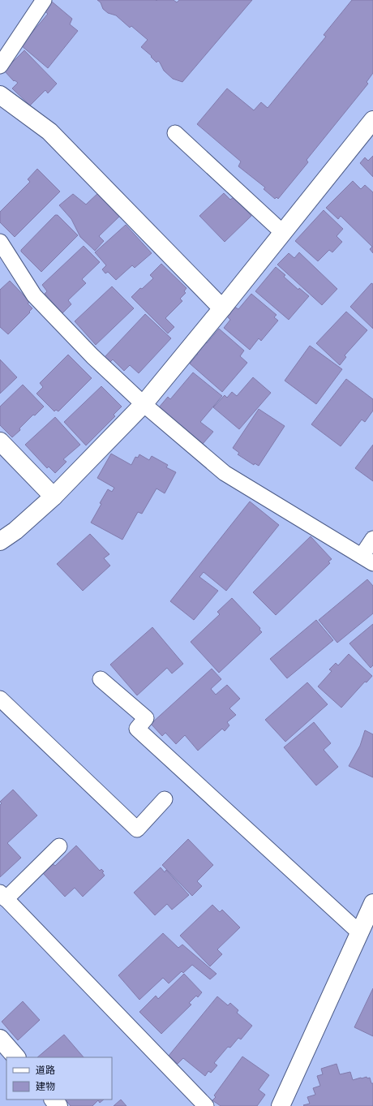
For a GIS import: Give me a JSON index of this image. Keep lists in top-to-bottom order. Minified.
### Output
{"legend":["道路","建物"]}
